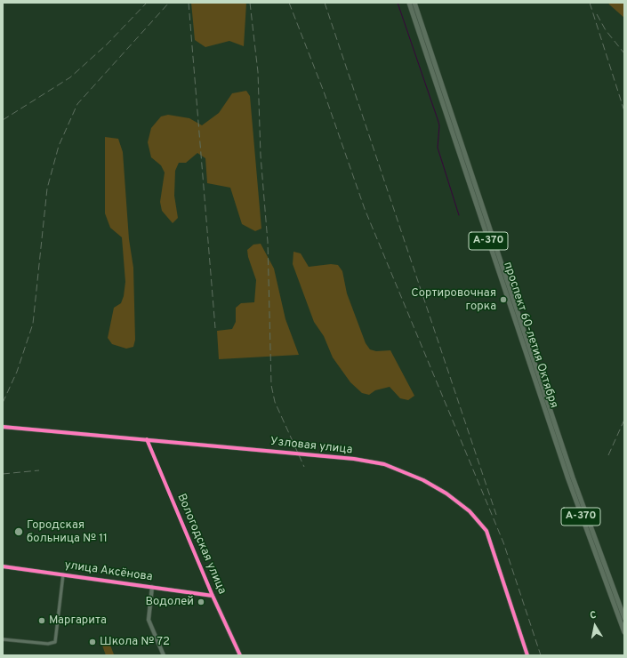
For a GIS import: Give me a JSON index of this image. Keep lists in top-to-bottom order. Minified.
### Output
{"streets":{"highway":["А-370","проспект 60-летия Октября"],"street":["Узловая улица","Вологодская улица","улица Аксёнова"]},"crossings":[["Узловая улица","Вологодская улица"],["Вологодская улица","улица Аксёнова"]],"places":["Сортировочная горка","Городская больница № 11","Водолей","Маргарита","Школа № 72"],"north":"top"}
